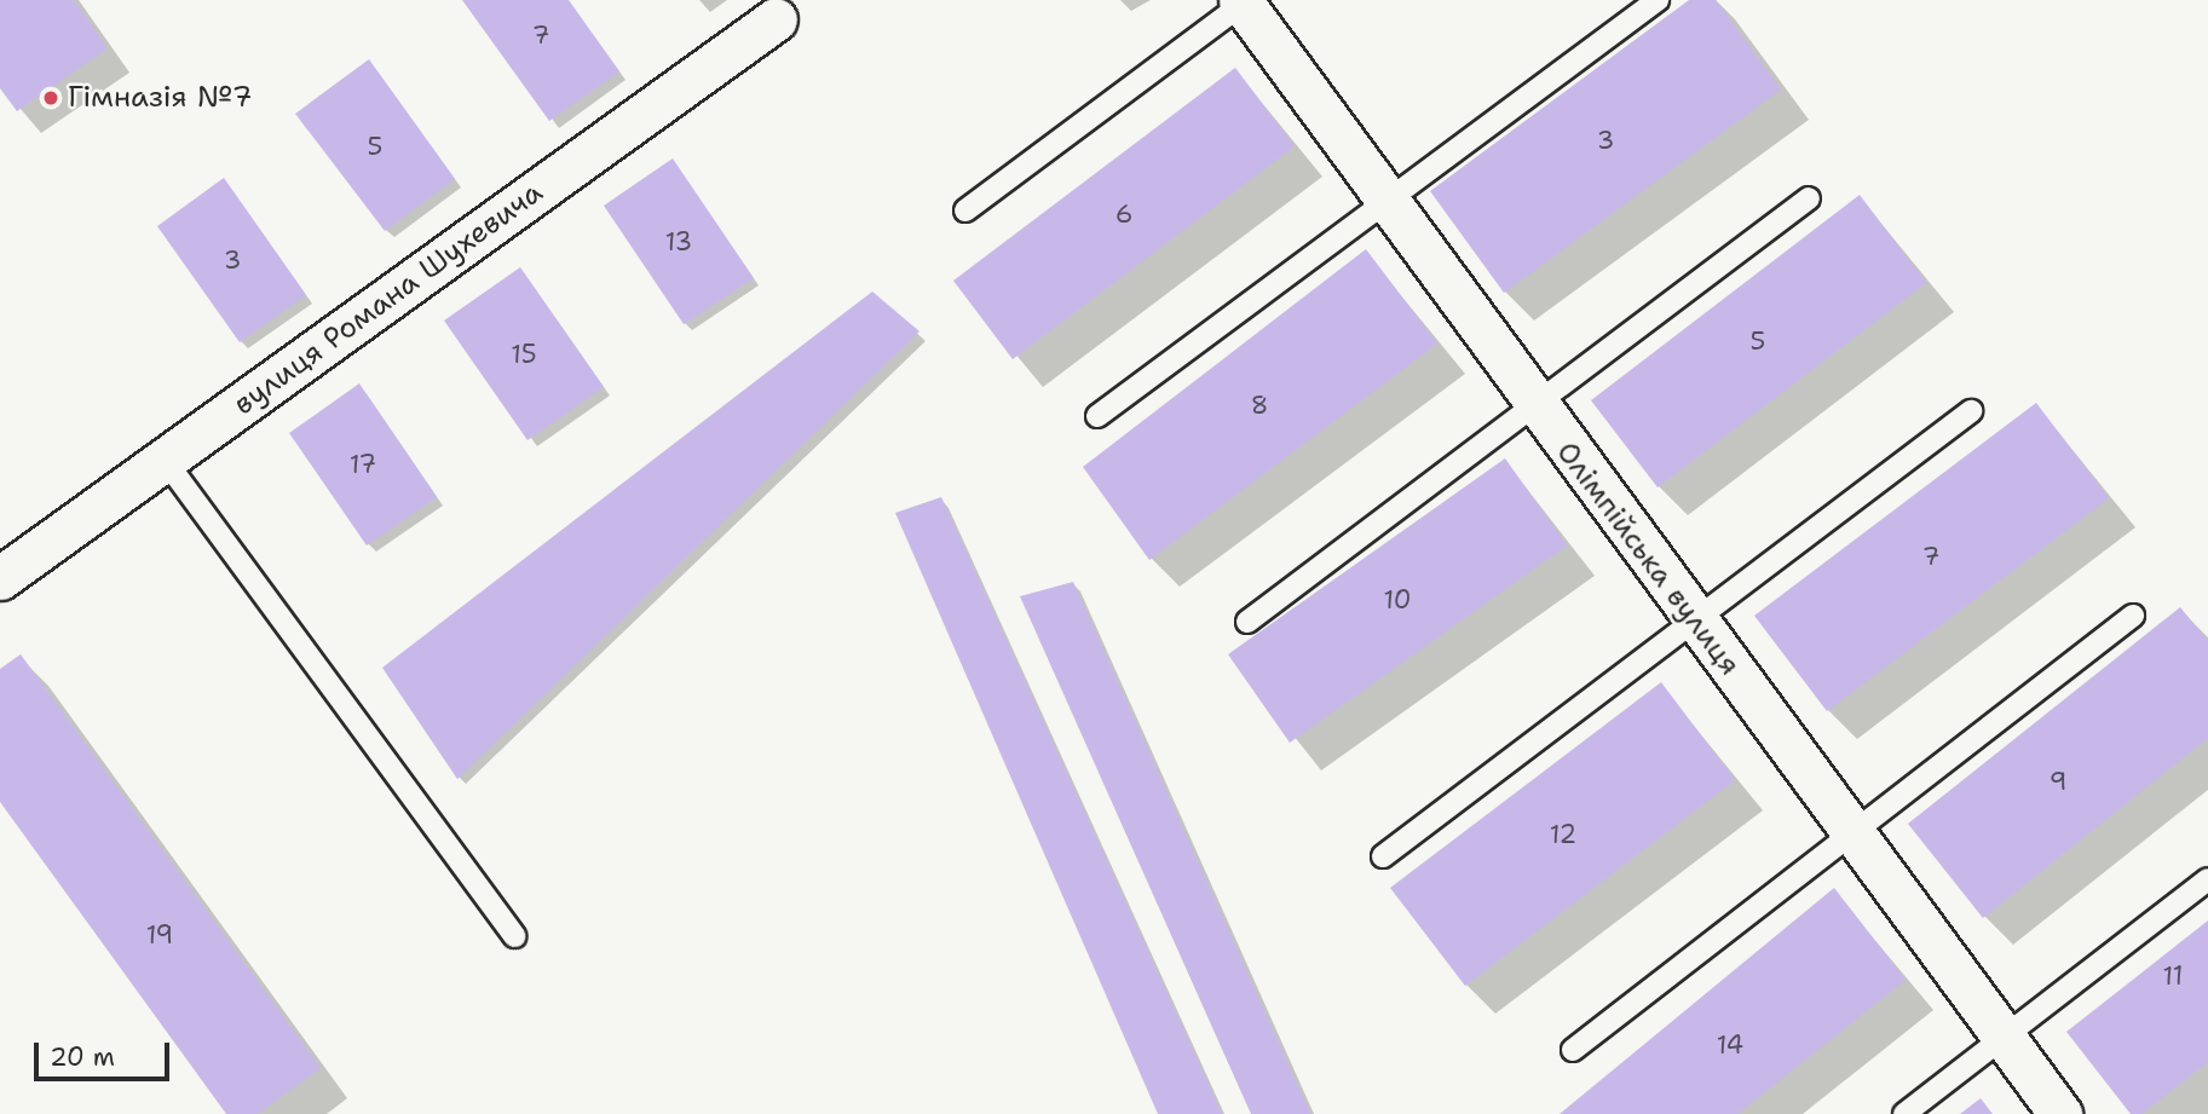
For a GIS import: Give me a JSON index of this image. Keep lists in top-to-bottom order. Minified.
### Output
{"streets":{"street":["вулиця Романа Шухевича","Олімпійська вулиця"]},"places":["Гімназія №7"],"house_numbers":["7","3","5","6","13","3","5","15","8","17","7","10","9","12","19","11","14"],"scale_bar":"20 m"}
